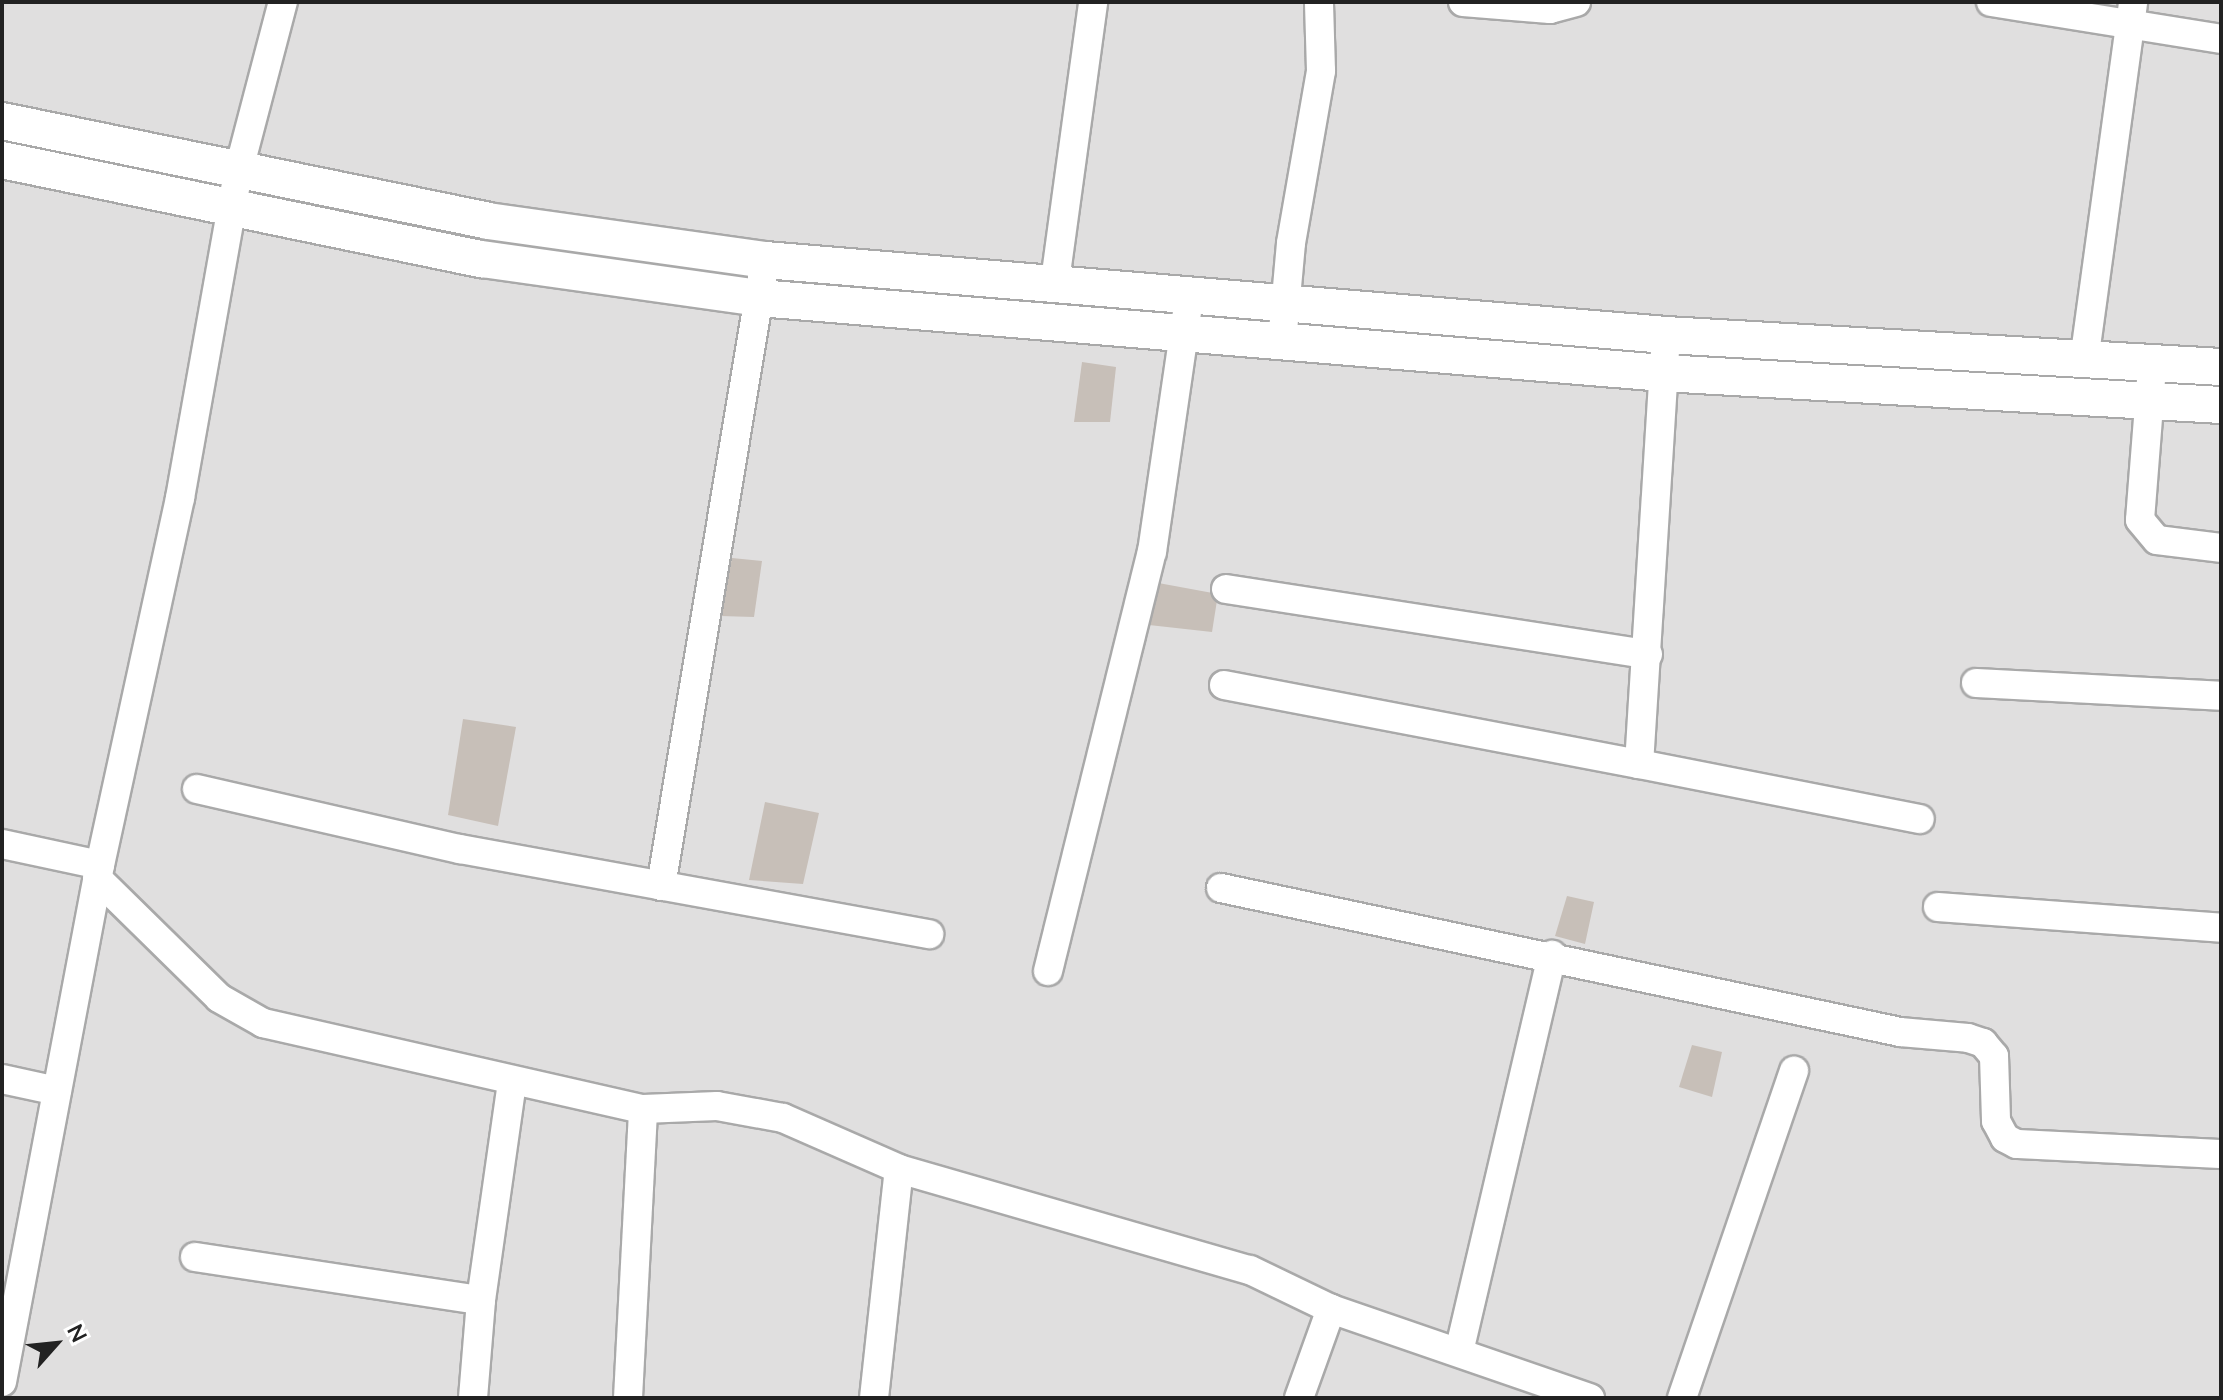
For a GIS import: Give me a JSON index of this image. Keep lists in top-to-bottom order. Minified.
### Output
{"north":"top right"}
